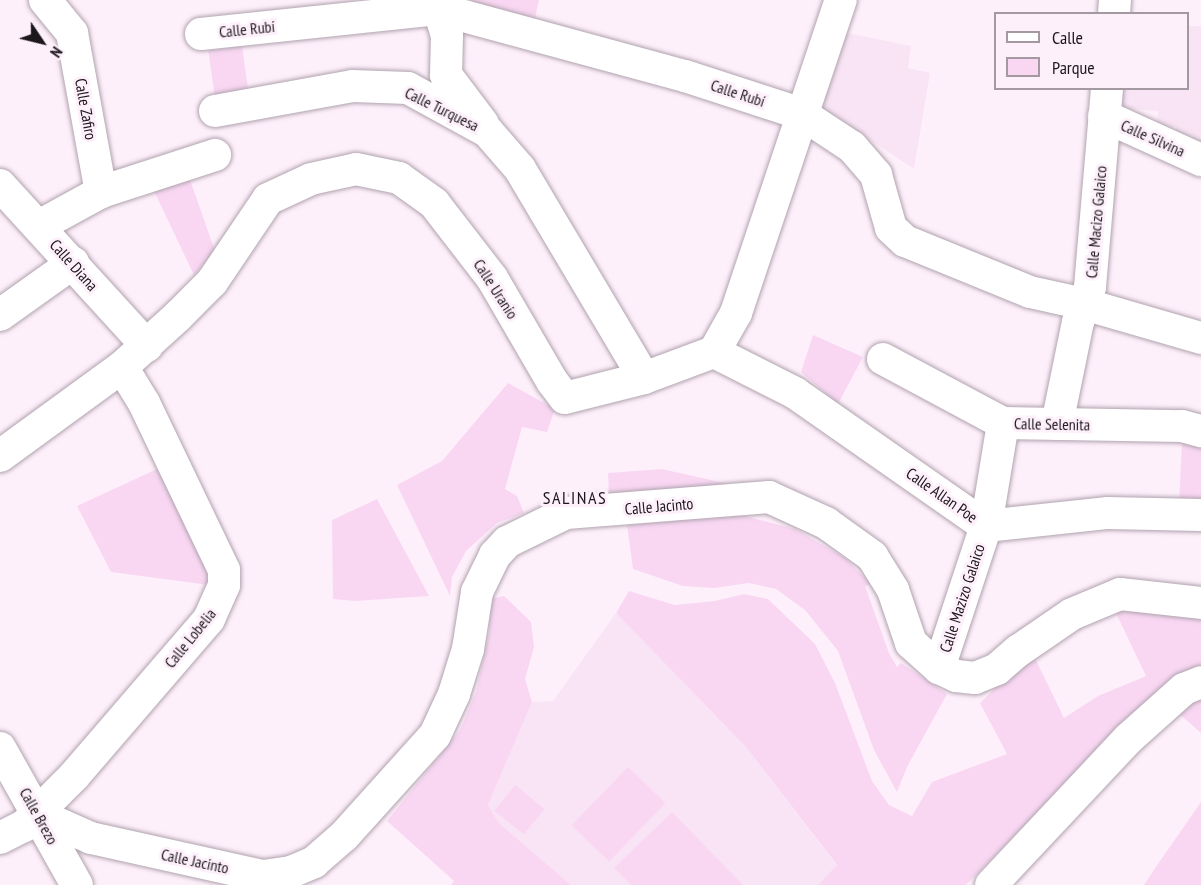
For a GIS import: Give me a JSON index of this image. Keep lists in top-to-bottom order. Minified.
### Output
{"streets":{"street":["Calle Rubí","Calle Zafiro","Calle Turquesa","Calle Silvina","Calle Macizo Galaico","Calle Diana","Calle Uranio","Calle Selenita","Calle Allan Poe","Calle Jacinto","Calle Mazizo Galaico","Calle Lobelia","Calle Brezo"]},"crossings":[["Calle Rubí","Calle Macizo Galaico"],["Calle Turquesa","Calle Uranio"],["Calle Silvina","Calle Macizo Galaico"],["Calle Macizo Galaico","Calle Selenita"],["Calle Diana","Calle Uranio"],["Calle Uranio","Calle Allan Poe"],["Calle Uranio","Calle Lobelia"],["Calle Selenita","Calle Mazizo Galaico"],["Calle Allan Poe","Calle Mazizo Galaico"],["Calle Jacinto","Calle Mazizo Galaico"],["Calle Jacinto","Calle Lobelia"],["Calle Jacinto","Calle Brezo"],["Calle Lobelia","Calle Brezo"]],"districts":["SALINAS"],"legend":["Calle","Parque"],"north":"bottom right"}
